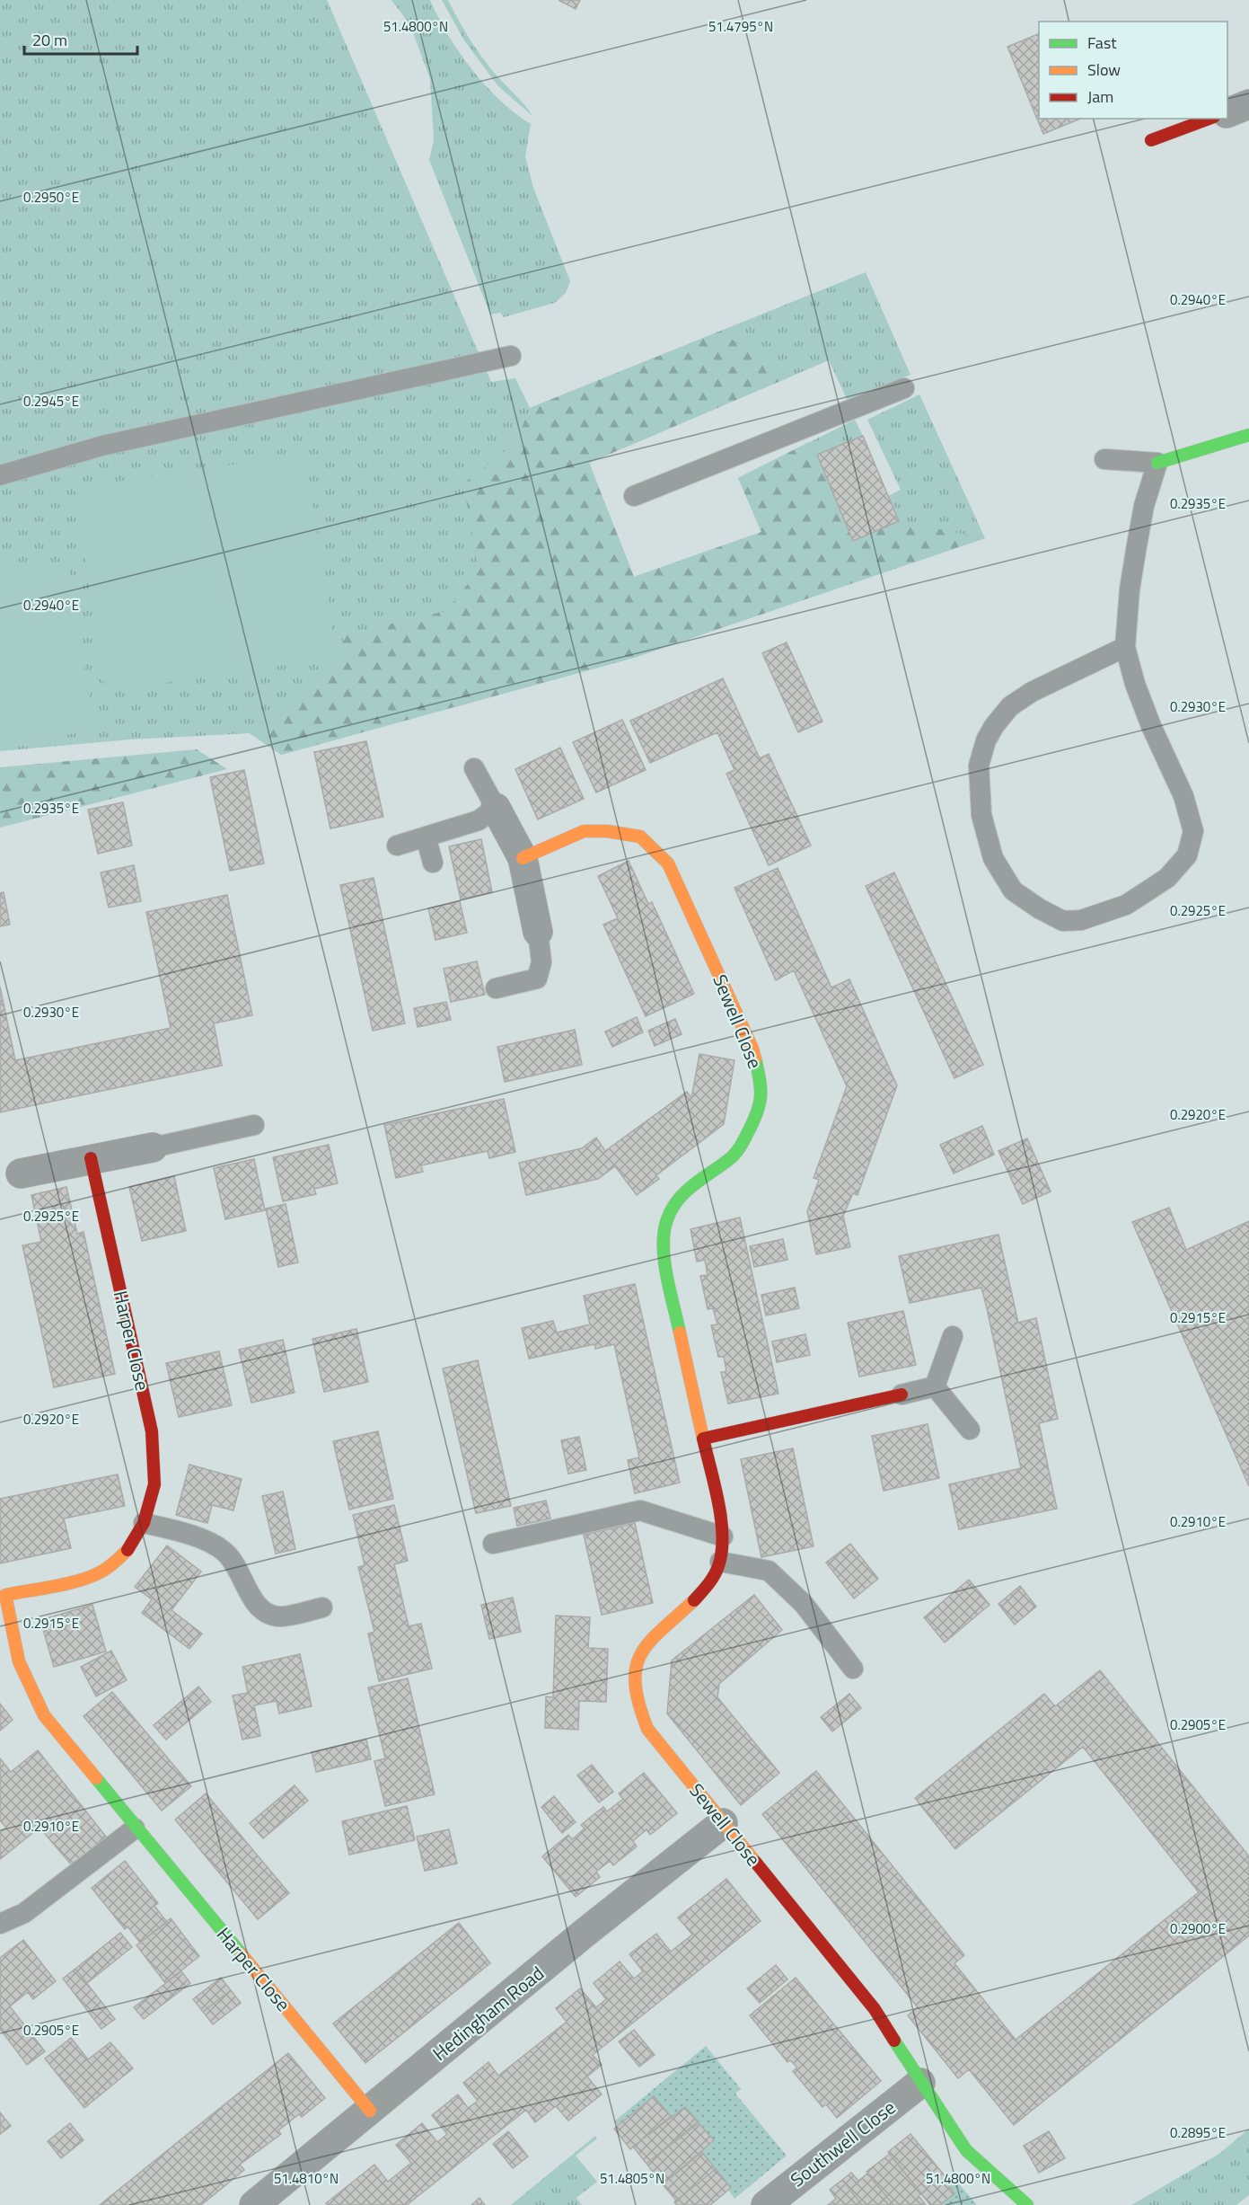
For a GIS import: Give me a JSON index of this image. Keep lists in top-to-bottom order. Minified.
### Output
{"streets":{"street":["Sewell Close","Harper Close","Hedingham Road","Southwell Close"]},"crossings":[["Sewell Close","Hedingham Road"],["Sewell Close","Southwell Close"],["Harper Close","Hedingham Road"]],"legend":["Fast","Slow","Jam"],"scale_bar":"20 m","coordinates":["51.4800°N","51.4795°N","0.2950°E","0.2940°E","0.2945°E","0.2935°E","0.2930°E","0.2925°E","0.2920°E","0.2915°E","0.2910°E","0.2905°E","0.2900°E","0.2895°E","51.4810°N","51.4805°N"]}
